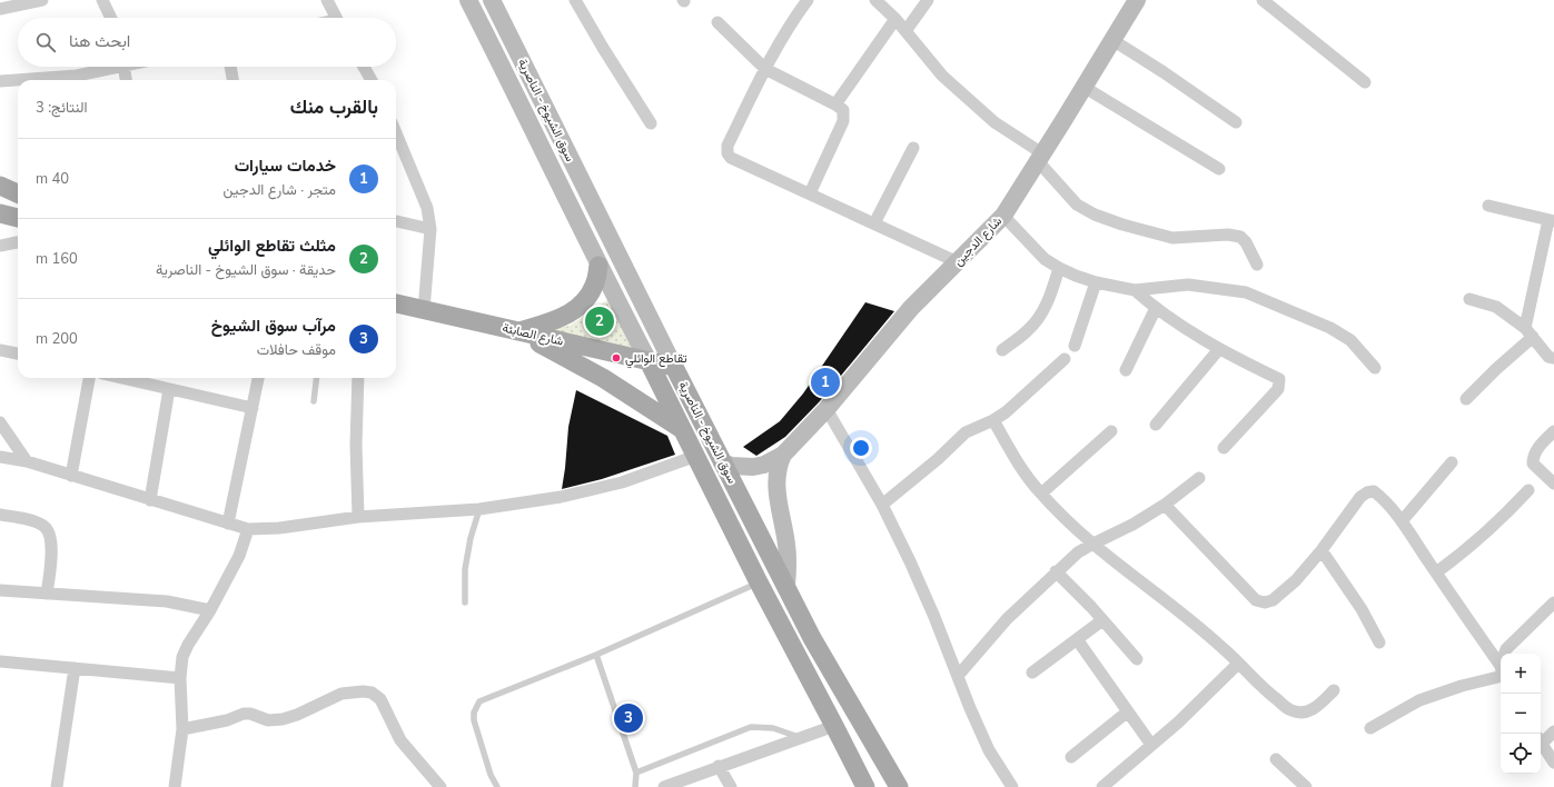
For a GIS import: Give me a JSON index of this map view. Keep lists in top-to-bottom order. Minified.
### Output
{"streets":{"main road":["سوق الشيوخ - الناصرية","شارع الدجين","شارع الصابئة"]},"crossings":[["سوق الشيوخ - الناصرية","شارع الدجين"],["سوق الشيوخ - الناصرية","شارع الصابئة"]],"places":["تقاطع الوائلي"],"page":{"search":"ابحث هنا","heading":["بالقرب منك","النتائج: 3"],"list":[{"mark":"1","name":"خدمات سيارات","note":"متجر · شارع الدجين","value":"40 m"},{"mark":"2","name":"مثلث تقاطع الوائلي","note":"حديقة · سوق الشيوخ - الناصرية","value":"160 m"},{"mark":"3","name":"مرآب سوق الشيوخ","note":"موقف حافلات","value":"200 m"}],"pins":["2","1","3"],"map_buttons":["+","−"]}}
